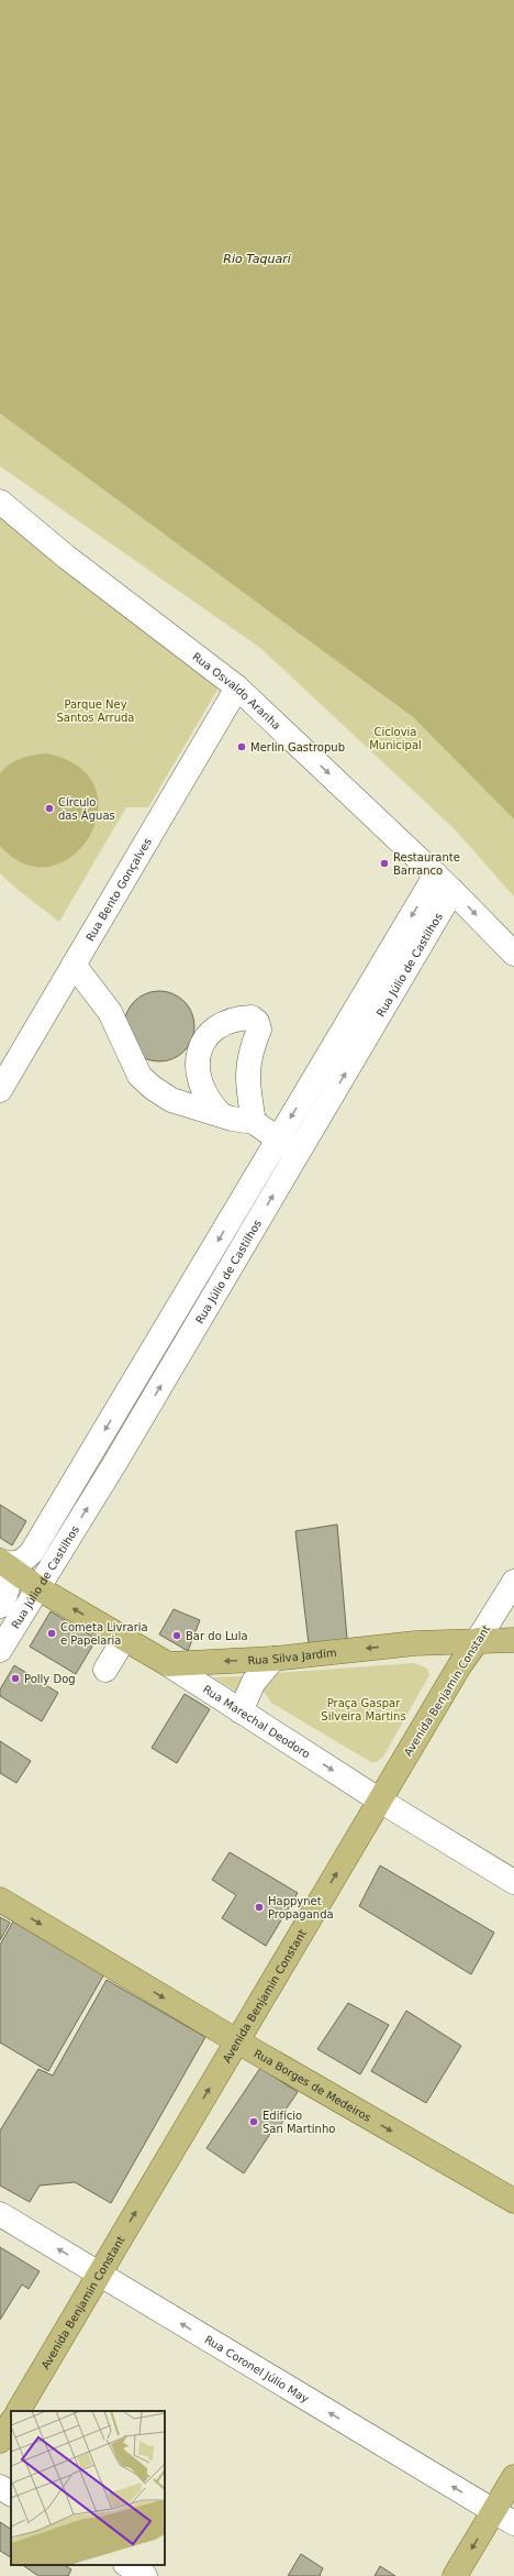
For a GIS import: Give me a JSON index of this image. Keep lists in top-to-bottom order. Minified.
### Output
{"streets":{"main road":["Rua Silva Jardim","Avenida Benjamin Constant","Rua Marechal Deodoro","Rua Borges de Medeiros"],"street":["Rua Osvaldo Aranha","Rua Bento Gonçalves","Rua Júlio de Castilhos","Rua Coronel Júlio May"]},"crossings":[["Rua Osvaldo Aranha","Rua Bento Gonçalves"],["Rua Osvaldo Aranha","Rua Júlio de Castilhos"],["Rua Júlio de Castilhos","Rua Marechal Deodoro"],["Rua Silva Jardim","Avenida Benjamin Constant"],["Rua Silva Jardim","Rua Marechal Deodoro"],["Avenida Benjamin Constant","Rua Marechal Deodoro"],["Avenida Benjamin Constant","Rua Borges de Medeiros"],["Avenida Benjamin Constant","Rua Coronel Júlio May"]],"one_way":["Rua Osvaldo Aranha","Rua Silva Jardim","Avenida Benjamin Constant","Rua Borges de Medeiros","Rua Coronel Júlio May"],"water":["Rio Taquari"],"parks":["Parque Ney Santos Arruda","Ciclovia Municipal","Praça Gaspar Silveira Martins"],"places":["Merlin Gastropub","Círculo das Águas","Restaurante Barranco","Cometa Livraria e Papelaria","Bar do Lula","Polly Dog","Happynet Propaganda","Edifício San Martinho"]}
